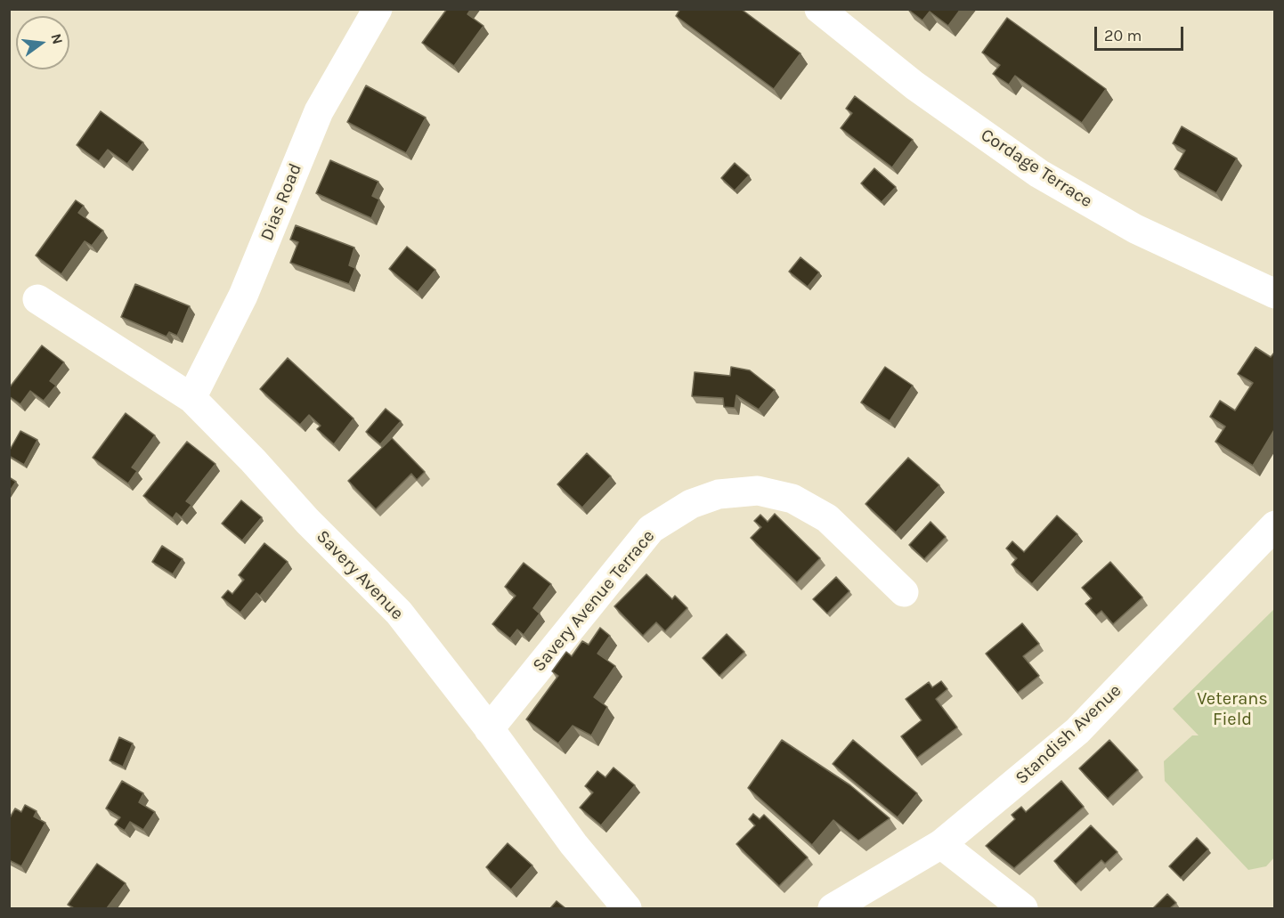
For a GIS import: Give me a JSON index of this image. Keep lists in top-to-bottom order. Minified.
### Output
{"streets":{"street":["Cordage Terrace","Dias Road","Savery Avenue","Savery Avenue Terrace","Standish Avenue"]},"crossings":[["Dias Road","Savery Avenue"],["Savery Avenue","Savery Avenue Terrace"]],"parks":["Veterans Field"],"scale_bar":"20 m","north":"right"}
